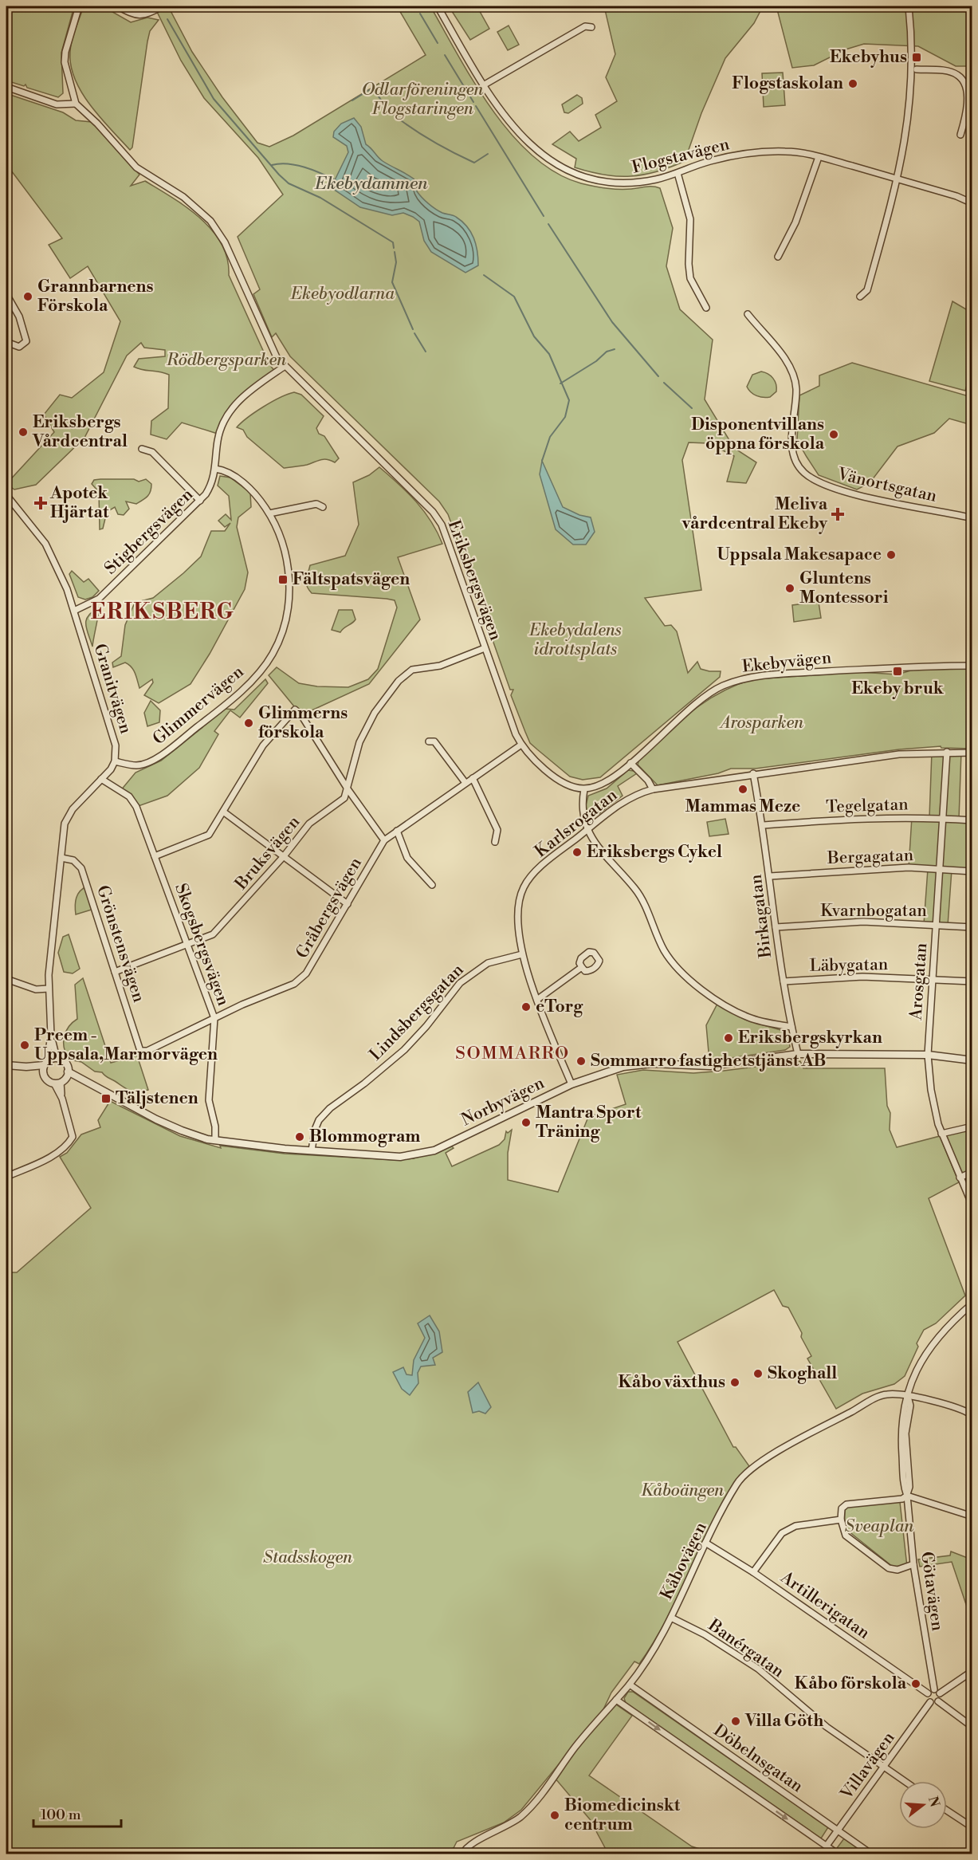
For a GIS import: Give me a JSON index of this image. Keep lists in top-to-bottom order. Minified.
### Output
{"streets":{"street":["Flogstavägen","Vänortsgatan","Stigbergsvägen","Eriksbergsvägen","Ekebyvägen","Granitvägen","Glimmervägen","Tegelgatan","Karlsrogatan","Bruksvägen","Bergagatan","Gråbergsvägen","Kvarnbogatan","Birkagatan","Grönstensvägen","Skogsbergsvägen","Läbygatan","Arosgatan","Lindsbergsgatan","Norbyvägen","Kåbovägen","Götavägen","Artillerigatan","Banérgatan","Döbelnsgatan","Villavägen"]},"crossings":[["Stigbergsvägen","Eriksbergsvägen"],["Stigbergsvägen","Granitvägen"],["Stigbergsvägen","Glimmervägen"],["Eriksbergsvägen","Ekebyvägen"],["Eriksbergsvägen","Gråbergsvägen"],["Granitvägen","Glimmervägen"],["Tegelgatan","Birkagatan"],["Tegelgatan","Arosgatan"],["Karlsrogatan","Birkagatan"],["Karlsrogatan","Arosgatan"],["Karlsrogatan","Lindsbergsgatan"],["Karlsrogatan","Norbyvägen"],["Bruksvägen","Grönstensvägen"],["Bruksvägen","Skogsbergsvägen"],["Bergagatan","Birkagatan"],["Bergagatan","Arosgatan"],["Gråbergsvägen","Grönstensvägen"],["Gråbergsvägen","Skogsbergsvägen"],["Kvarnbogatan","Birkagatan"],["Kvarnbogatan","Arosgatan"],["Birkagatan","Läbygatan"],["Birkagatan","Norbyvägen"],["Skogsbergsvägen","Norbyvägen"],["Läbygatan","Arosgatan"],["Arosgatan","Norbyvägen"],["Lindsbergsgatan","Norbyvägen"],["Kåbovägen","Götavägen"],["Kåbovägen","Artillerigatan"],["Kåbovägen","Banérgatan"],["Kåbovägen","Döbelnsgatan"],["Banérgatan","Villavägen"],["Döbelnsgatan","Villavägen"]],"districts":["ERIKSBERG","SOMMARRO"],"water":["Ekebydammen"],"parks":["Odlarföreningen Flogstaringen","Ekebyodlarna","Rödbergsparken","Ekebydalens idrottsplats","Arosparken","Kåboängen","Sveaplan","Stadsskogen"],"places":{"transit":["Ekebyhus","Fältspatsvägen","Ekeby bruk","Täljstenen"],"other":["Flogstaskolan","Grannbarnens Förskola","Eriksbergs Vårdcentral","Disponentvillans öppna förskola","Uppsala Makesapace","Gluntens Montessori","Glimmerns förskola","Mammas Meze","Eriksbergs Cykel","eTorg","Eriksbergskyrkan","Preem - Uppsala,Marmorvägen","Sommarro fastighetstjänst AB","Mantra Sport Träning","Blommogram","Skoghall","Kåbo växthus","Kåbo förskola","Villa Göth","Biomedicinskt centrum"],"health":["Apotek Hjärtat","Meliva vårdcentral Ekeby"]},"scale_bar":"100 m","north":"right"}
